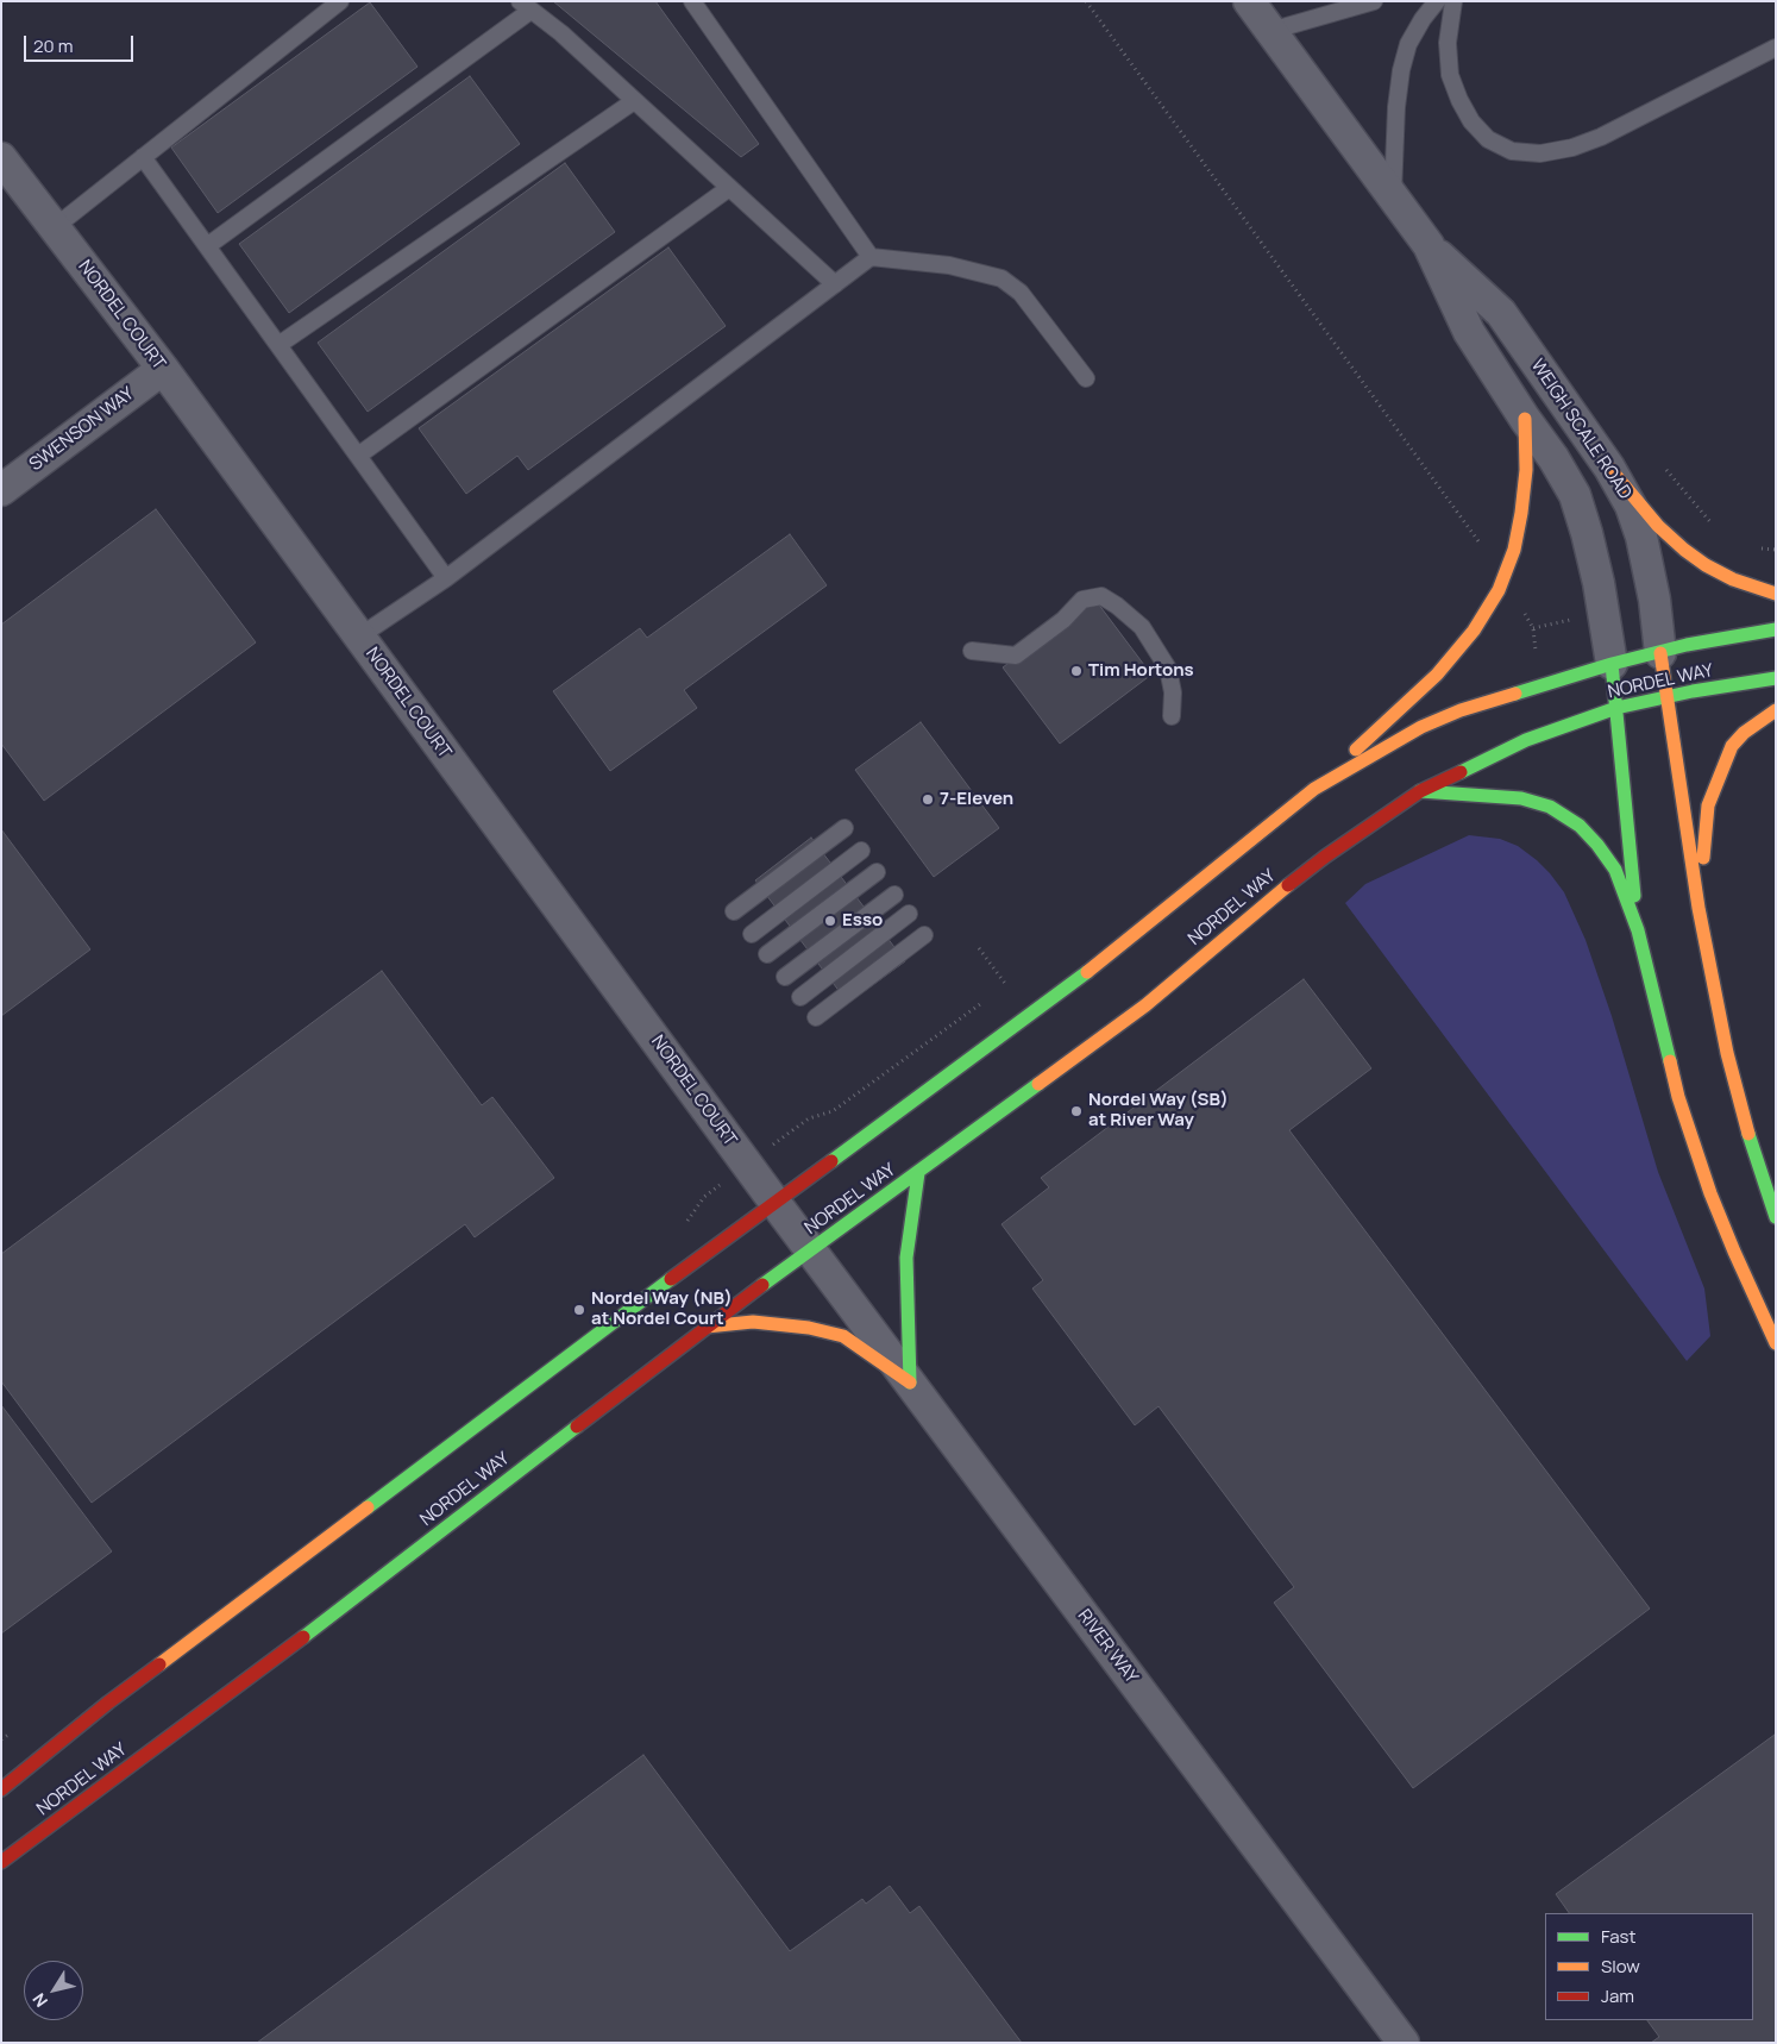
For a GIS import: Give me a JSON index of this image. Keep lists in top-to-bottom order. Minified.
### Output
{"streets":{"main road":["NORDEL WAY"],"street":["NORDEL COURT","SWENSON WAY","WEIGH SCALE ROAD","RIVER WAY"]},"crossings":[["NORDEL COURT","SWENSON WAY"],["NORDEL COURT","NORDEL WAY"],["NORDEL COURT","RIVER WAY"],["WEIGH SCALE ROAD","NORDEL WAY"],["NORDEL WAY","RIVER WAY"]],"places":["Tim Hortons","7-Eleven","Esso","Nordel Way (SB) at River Way","Nordel Way (NB) at Nordel Court"],"legend":["Fast","Slow","Jam"],"scale_bar":"20 m","north":"bottom left"}
